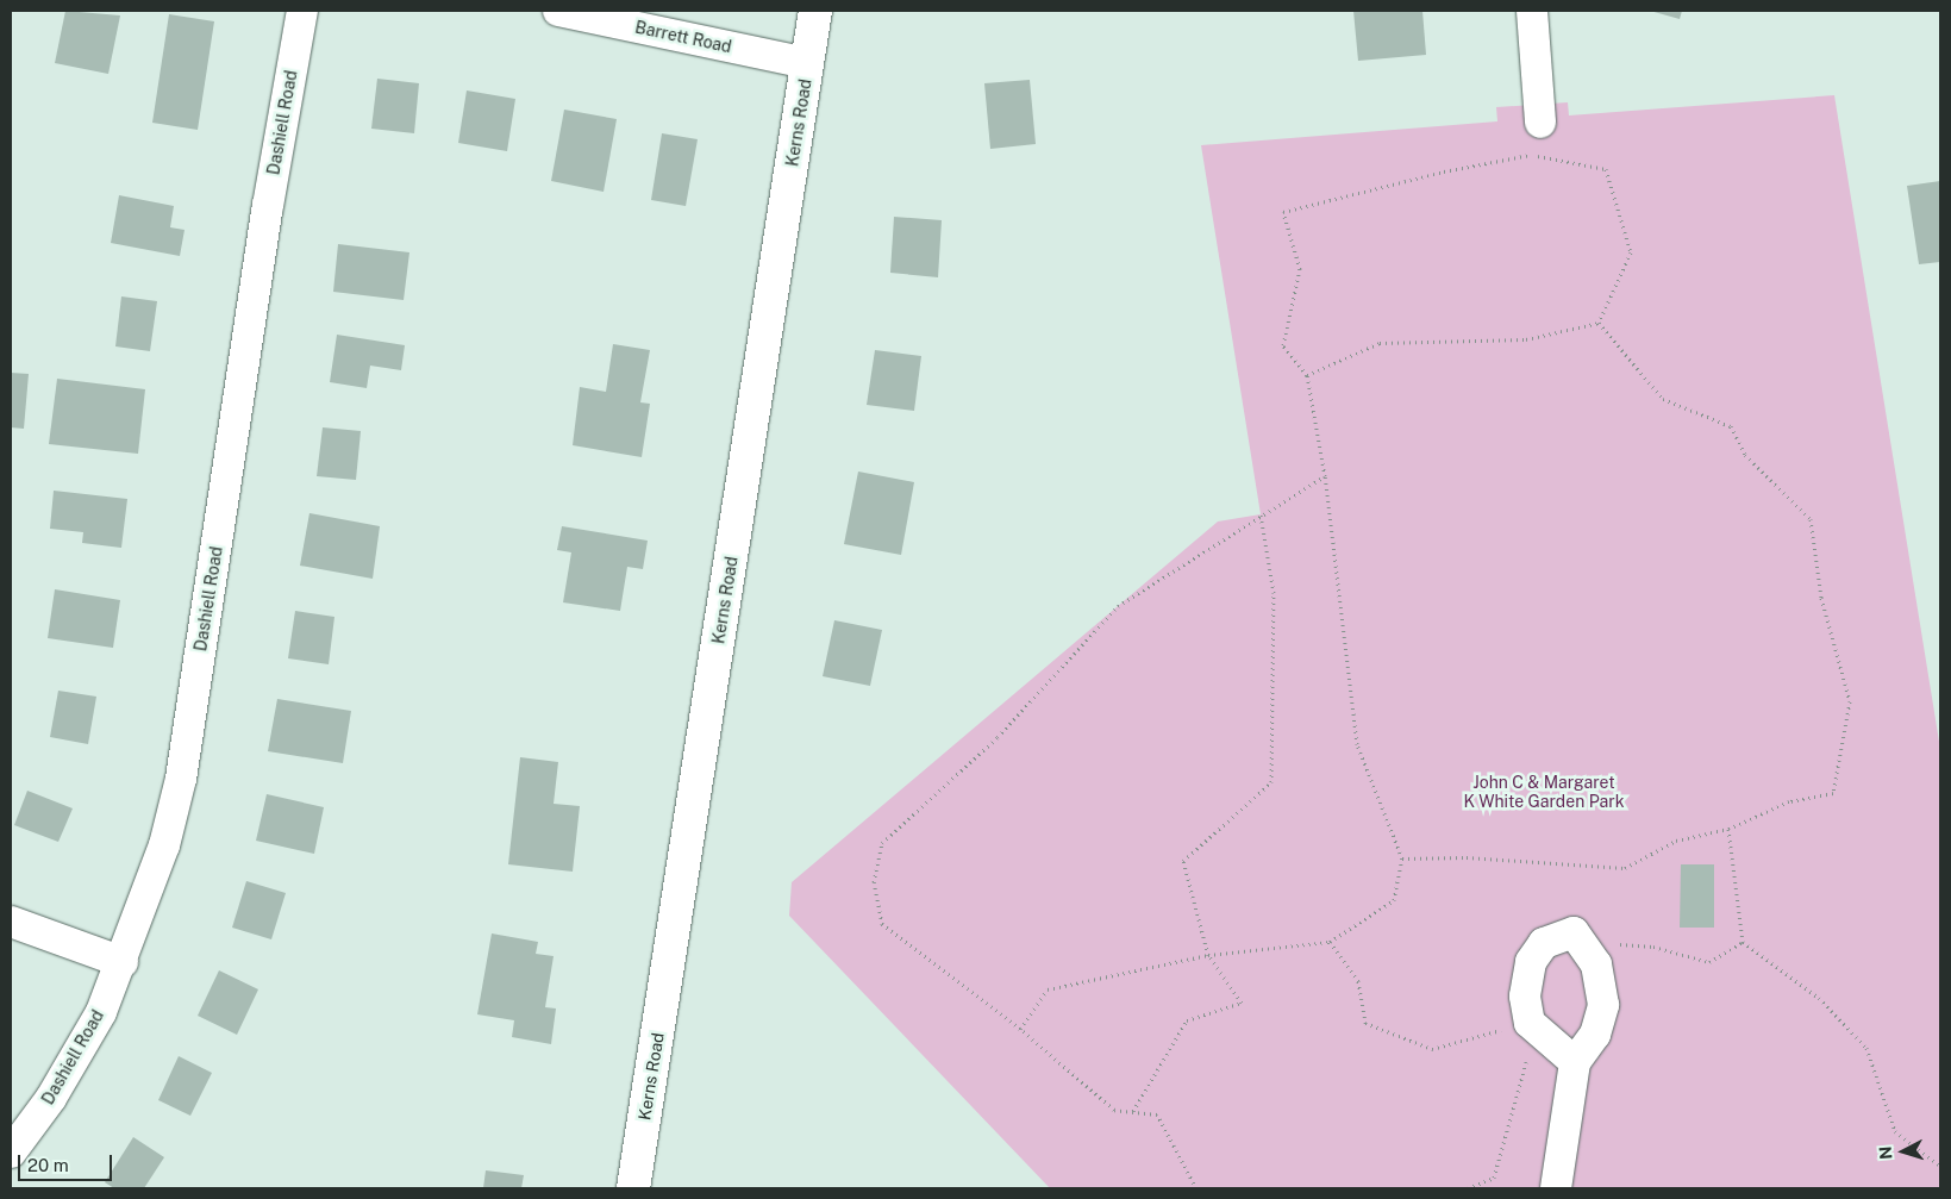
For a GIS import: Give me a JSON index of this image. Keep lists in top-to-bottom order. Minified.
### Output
{"streets":{"street":["Barrett Road","Dashiell Road","Kerns Road"]},"crossings":[["Barrett Road","Kerns Road"]],"parks":["John C & Margaret K White Garden Park"],"scale_bar":"20 m","north":"left"}
